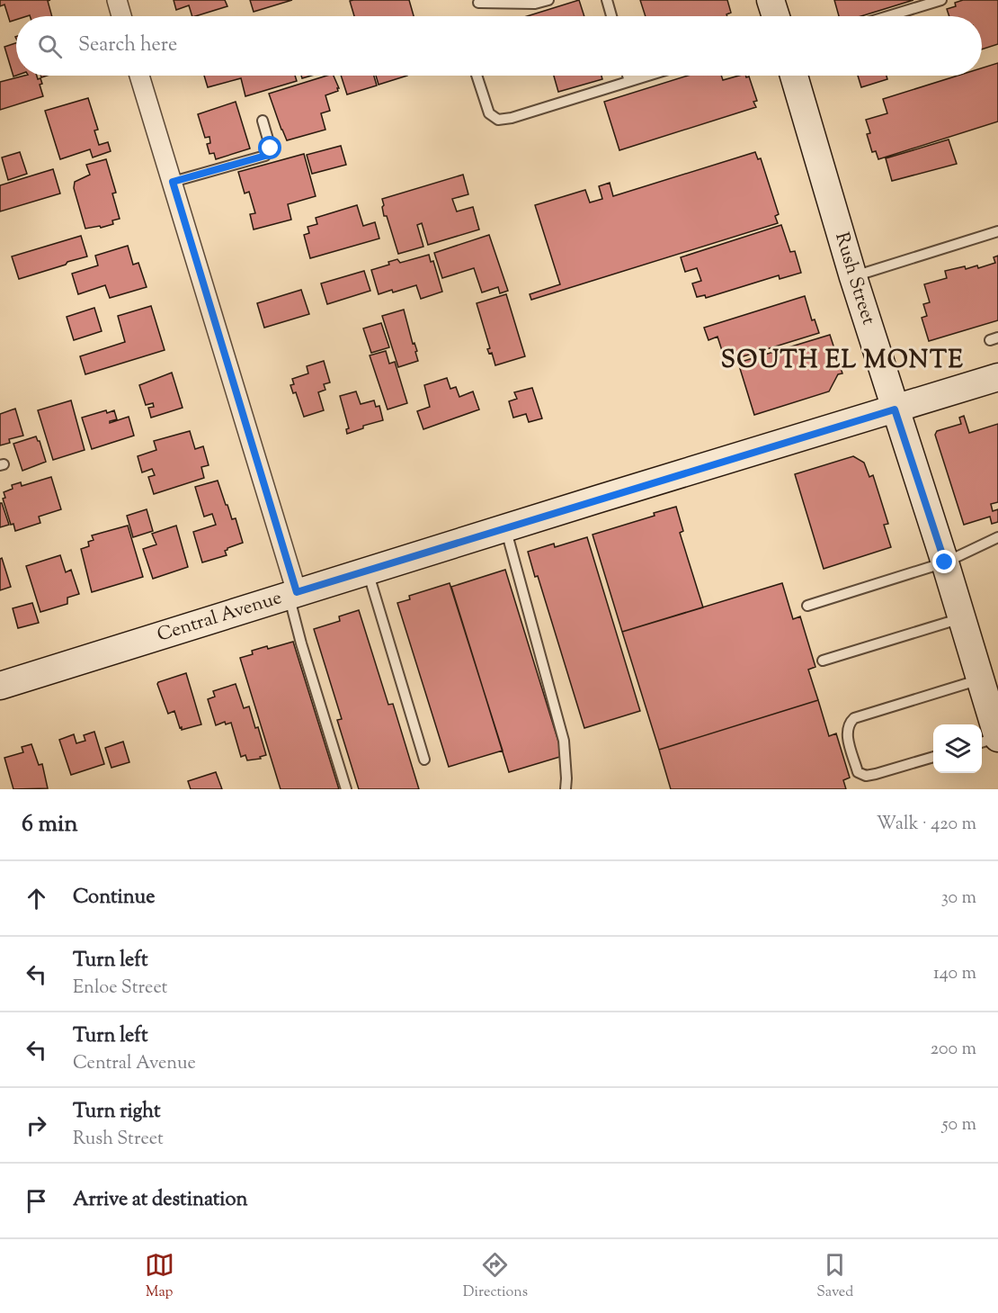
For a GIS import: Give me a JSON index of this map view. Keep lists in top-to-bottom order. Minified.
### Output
{"streets":{"street":["Rush Street","Central Avenue"]},"crossings":[["Rush Street","Central Avenue"]],"districts":["SOUTH EL MONTE"],"page":{"search":"Search here","heading":["6 min","Walk · 420 m"],"list":[["Continue","30 m"],["Turn left","Enloe Street","140 m"],["Turn left","Central Avenue","200 m"],["Turn right","Rush Street","50 m"],"Arrive at destination"],"nav":["Map","Directions","Saved"]}}
